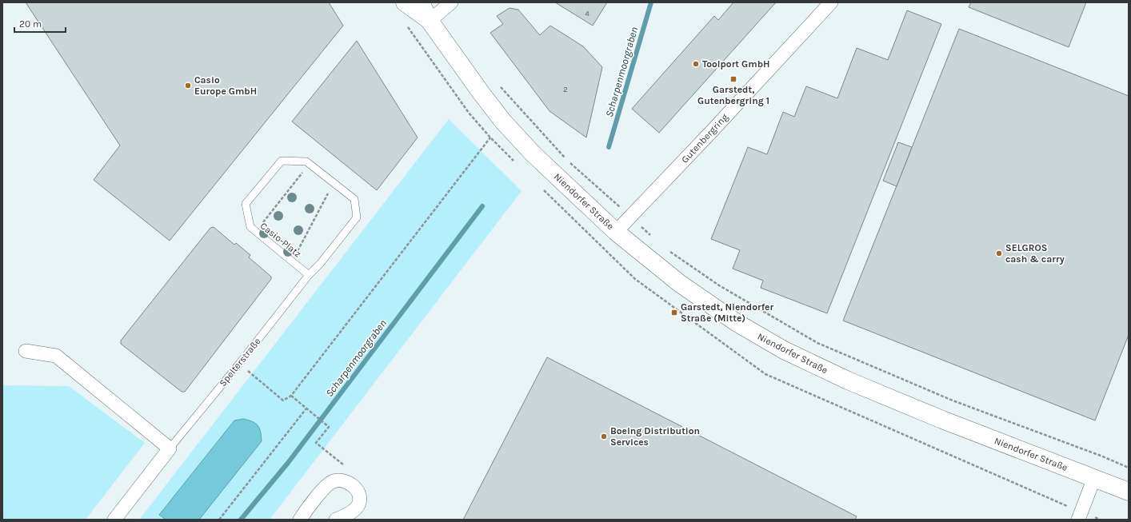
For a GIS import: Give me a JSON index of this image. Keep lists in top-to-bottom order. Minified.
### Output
{"streets":{"main road":["Niendorfer Straße"],"street":["Gutenbergring","Spelterstraße"],"lane":["Casio-Platz"]},"crossings":[["Gutenbergring","Niendorfer Straße"],["Casio-Platz","Spelterstraße"]],"water":["Scharpenmoorgraben"],"places":{"other":["Toolport GmbH","Casio Europe GmbH","SELGROS cash & carry","Boeing Distribution Services"],"transit":["Garstedt, Gutenbergring 1","Garstedt, Niendorfer Straße (Mitte)"]},"house_numbers":["4","2"],"scale_bar":"20 m"}
